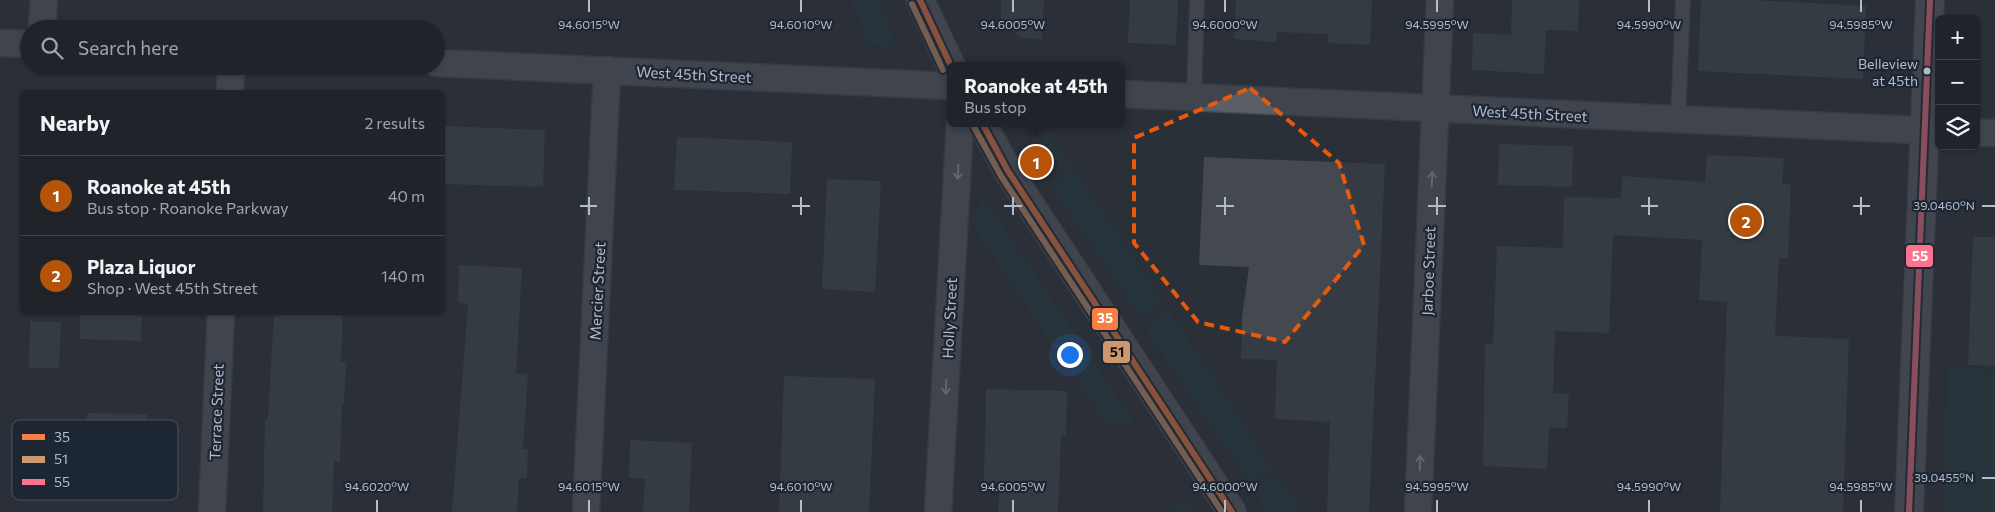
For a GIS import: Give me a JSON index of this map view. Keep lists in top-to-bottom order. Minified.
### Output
{"streets":{"street":["West 45th Street","Jarboe Street","Mercier Street","Holly Street","Terrace Street"]},"crossings":[["West 45th Street","Jarboe Street"],["West 45th Street","Mercier Street"]],"one_way":["Jarboe Street","Holly Street"],"places":["Belleview at 45th"],"lines":["transit line 35","transit line 55","transit line 51"],"legend":["35","51","55"],"page":{"map_buttons":["+","−"],"search":"Search here","popup":["Roanoke at 45th","Bus stop"],"heading":["Nearby","2 results"],"pins":["1","2"],"list":[{"mark":"1","name":"Roanoke at 45th","note":"Bus stop · Roanoke Parkway","value":"40 m"},{"mark":"2","name":"Plaza Liquor","note":"Shop · West 45th Street","value":"140 m"}]},"coordinates":["94.6015°W","94.6010°W","94.6005°W","94.6000°W","94.5995°W","94.5990°W","94.5985°W","39.0460°N","39.0455°N","94.6020°W"]}
